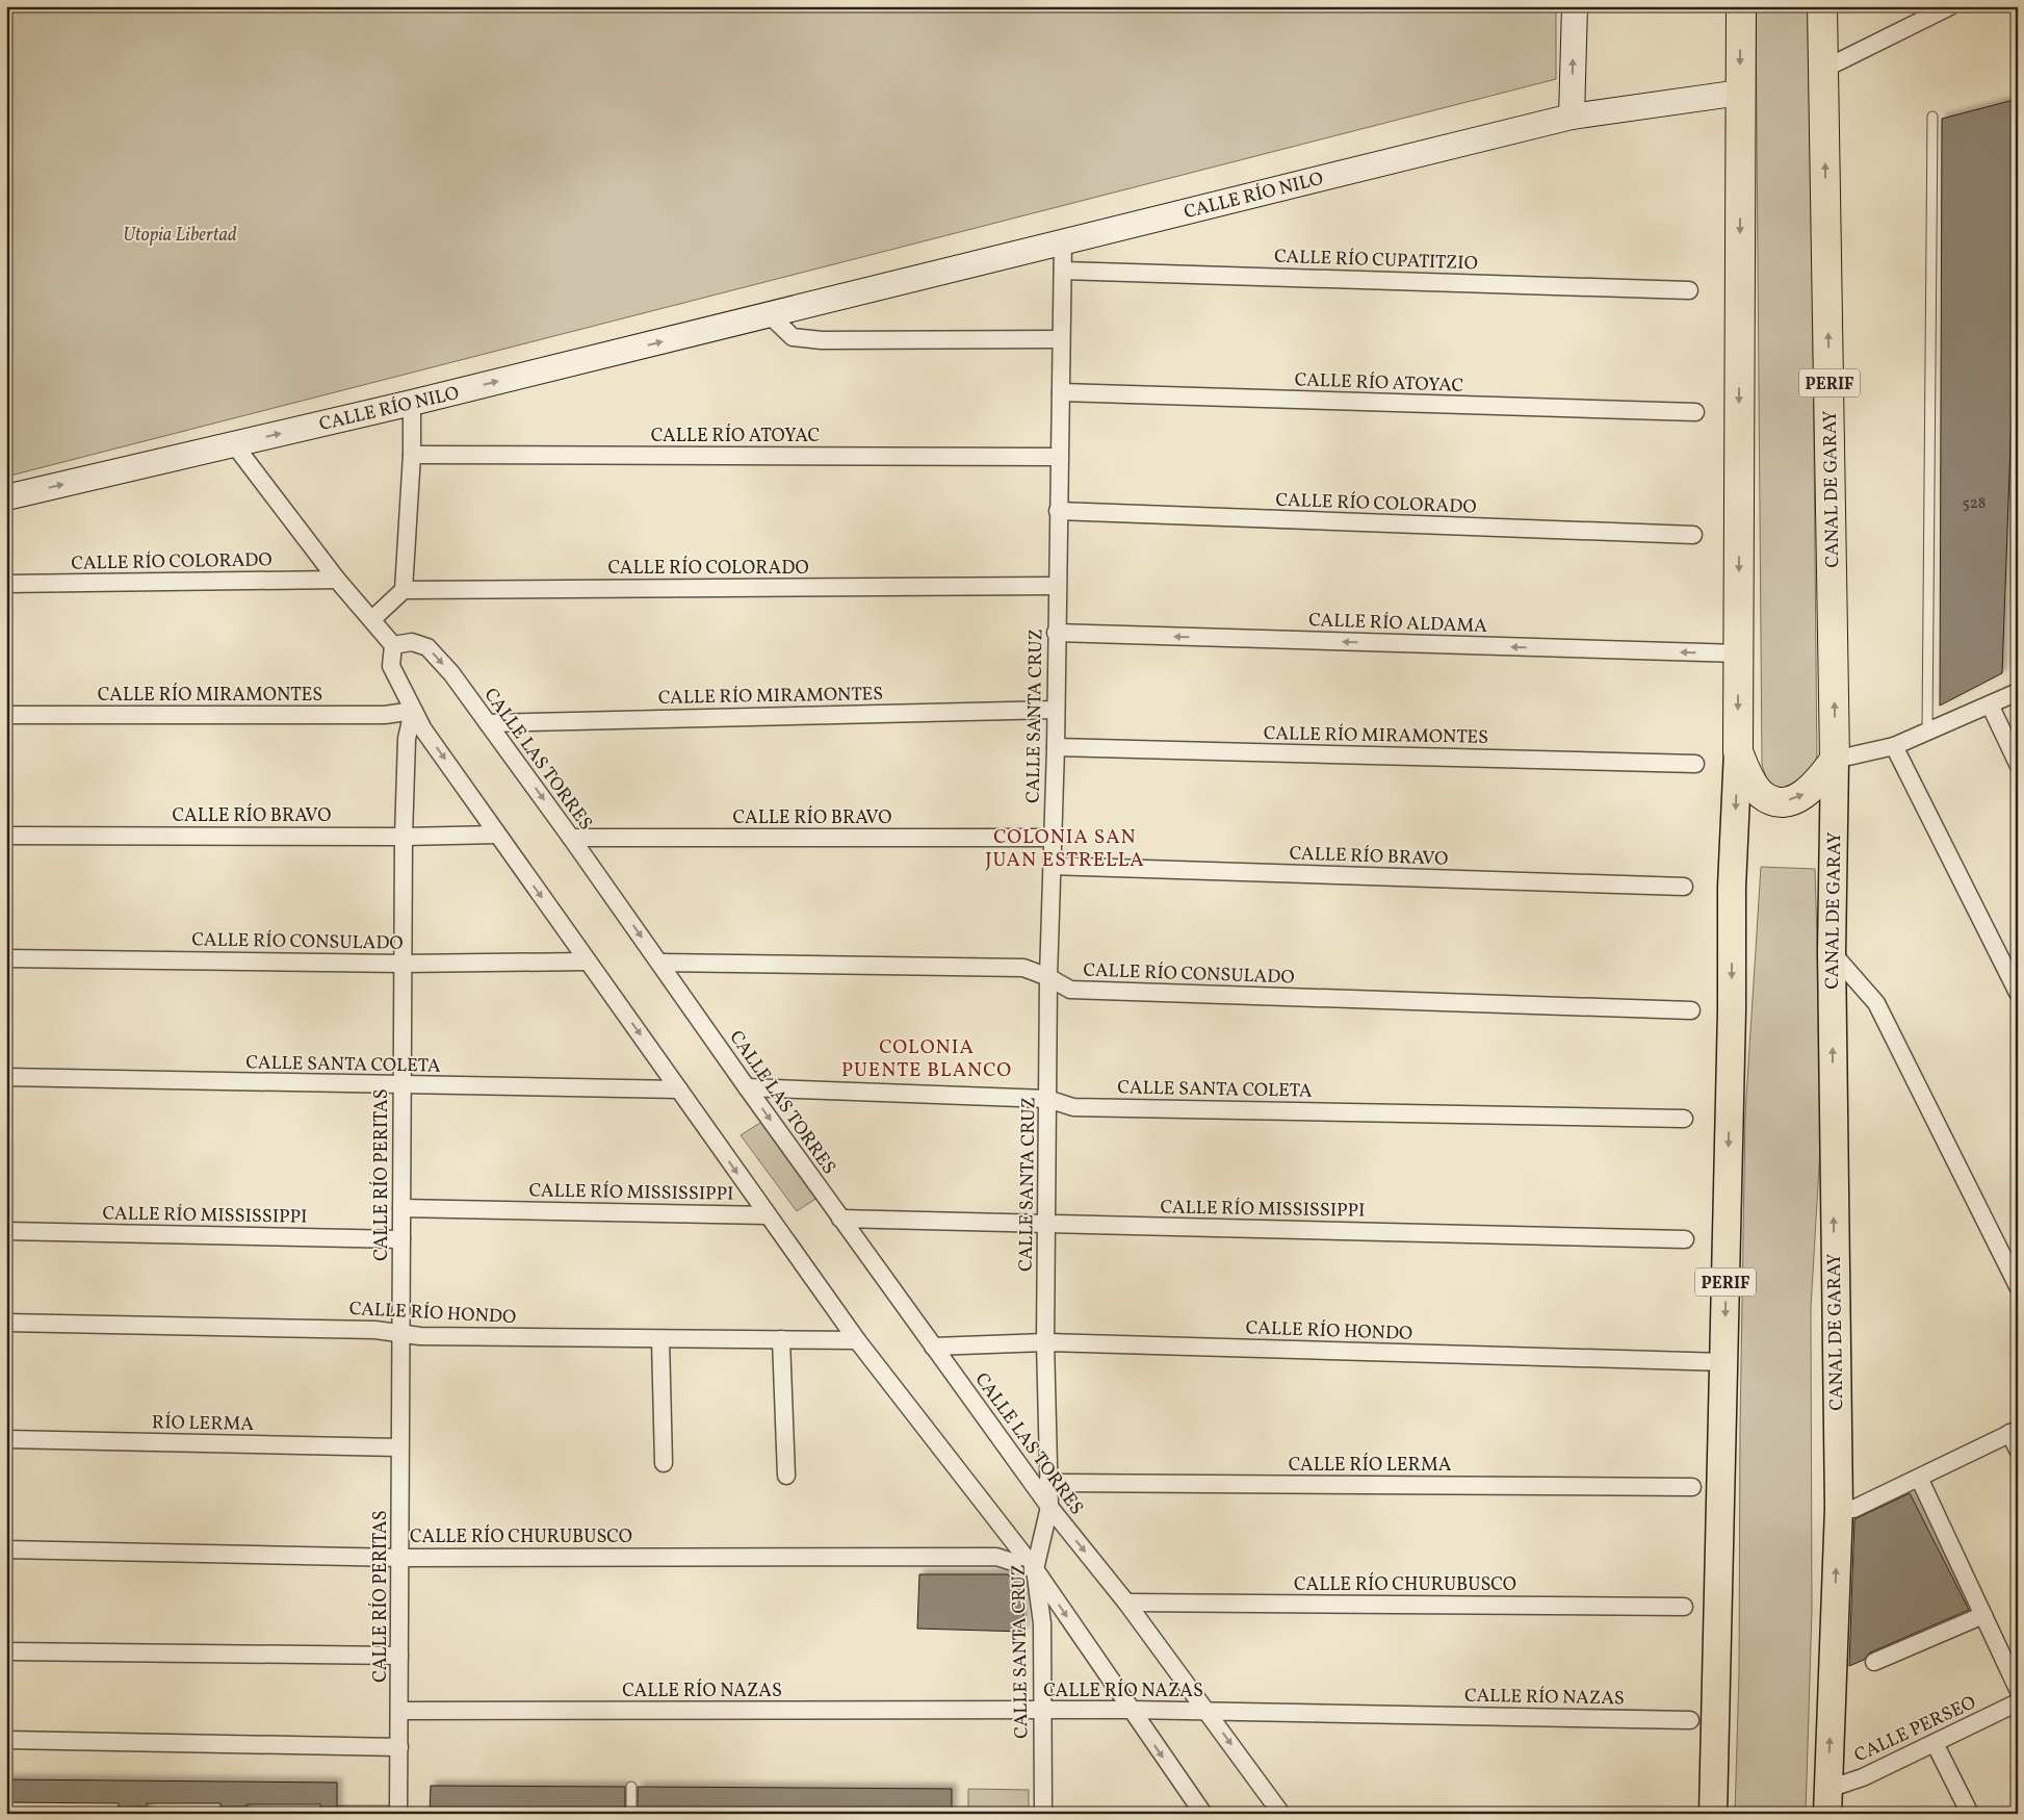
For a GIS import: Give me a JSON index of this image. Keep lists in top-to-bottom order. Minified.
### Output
{"streets":{"highway":["PERIF","CANAL DE GARAY"],"street":["CALLE RÍO NILO","CALLE RÍO CUPATITZIO","CALLE RÍO ATOYAC","CALLE RÍO COLORADO","CALLE RÍO ALDAMA","CALLE RÍO MIRAMONTES","CALLE SANTA CRUZ","CALLE LAS TORRES","CALLE RÍO BRAVO","CALLE RÍO CONSULADO","CALLE SANTA COLETA","CALLE RÍO PERITAS","CALLE RÍO MISSISSIPPI","CALLE RÍO HONDO","RÍO LERMA","CALLE RÍO LERMA","CALLE RÍO CHURUBUSCO","CALLE RÍO NAZAS","CALLE PERSEO"]},"crossings":[["CALLE RÍO NILO","PERIF"],["CALLE RÍO NILO","CALLE SANTA CRUZ"],["CALLE RÍO CUPATITZIO","CALLE SANTA CRUZ"],["CALLE RÍO ATOYAC","CALLE SANTA CRUZ"],["PERIF","CALLE RÍO ALDAMA"],["PERIF","CALLE RÍO HONDO"],["CANAL DE GARAY","CALLE PERSEO"],["CALLE RÍO COLORADO","CALLE SANTA CRUZ"],["CALLE RÍO ALDAMA","CALLE SANTA CRUZ"],["CALLE RÍO MIRAMONTES","CALLE SANTA CRUZ"],["CALLE RÍO MIRAMONTES","CALLE LAS TORRES"],["CALLE RÍO MIRAMONTES","CALLE RÍO PERITAS"],["CALLE SANTA CRUZ","CALLE LAS TORRES"],["CALLE SANTA CRUZ","CALLE RÍO BRAVO"],["CALLE SANTA CRUZ","CALLE RÍO CONSULADO"],["CALLE SANTA CRUZ","CALLE SANTA COLETA"],["CALLE SANTA CRUZ","CALLE RÍO MISSISSIPPI"],["CALLE SANTA CRUZ","CALLE RÍO HONDO"],["CALLE SANTA CRUZ","CALLE RÍO LERMA"],["CALLE SANTA CRUZ","CALLE RÍO CHURUBUSCO"],["CALLE SANTA CRUZ","CALLE RÍO NAZAS"],["CALLE LAS TORRES","CALLE RÍO BRAVO"],["CALLE LAS TORRES","CALLE RÍO CONSULADO"],["CALLE LAS TORRES","CALLE SANTA COLETA"],["CALLE LAS TORRES","CALLE RÍO MISSISSIPPI"],["CALLE LAS TORRES","CALLE RÍO HONDO"],["CALLE LAS TORRES","CALLE RÍO CHURUBUSCO"],["CALLE LAS TORRES","CALLE RÍO NAZAS"],["CALLE RÍO BRAVO","CALLE RÍO PERITAS"],["CALLE RÍO CONSULADO","CALLE RÍO PERITAS"],["CALLE SANTA COLETA","CALLE RÍO PERITAS"],["CALLE RÍO PERITAS","CALLE RÍO MISSISSIPPI"],["CALLE RÍO PERITAS","CALLE RÍO HONDO"],["CALLE RÍO PERITAS","RÍO LERMA"],["CALLE RÍO PERITAS","CALLE RÍO CHURUBUSCO"],["CALLE RÍO PERITAS","CALLE RÍO NAZAS"]],"one_way":["CALLE RÍO NILO","CALLE RÍO ALDAMA"],"districts":["COLONIA SAN JUAN ESTRELLA","COLONIA PUENTE BLANCO"],"parks":["Utopia Libertad"],"house_numbers":["528"]}
